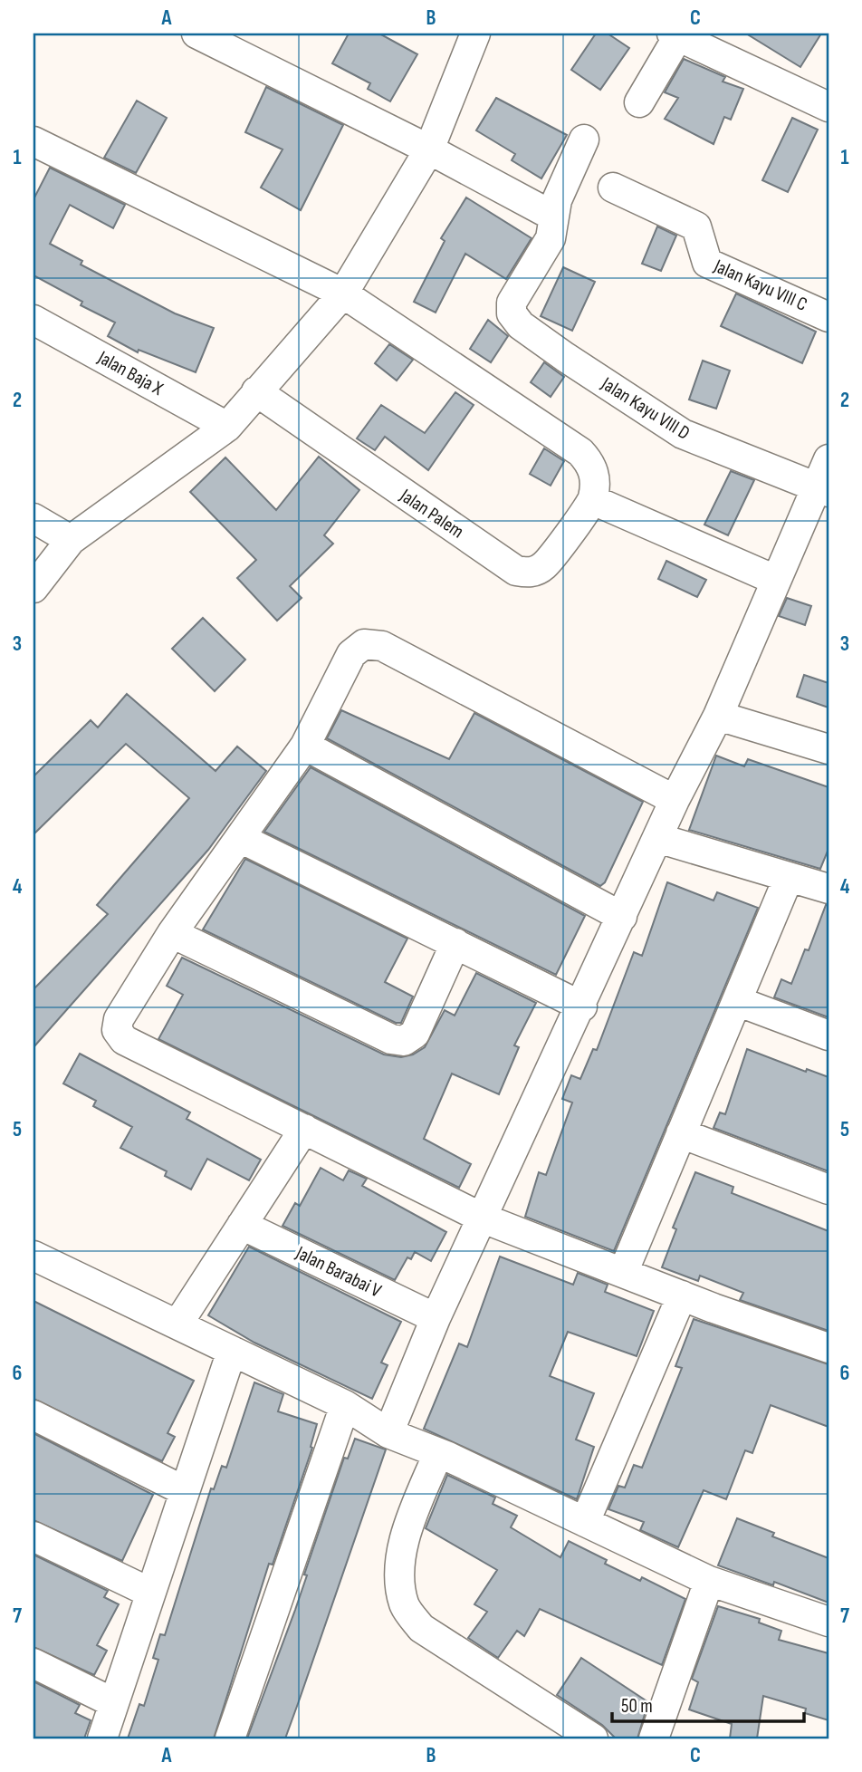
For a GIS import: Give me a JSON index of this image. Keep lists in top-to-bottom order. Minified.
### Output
{"streets":{"street":["Jalan Kayu VIII C","Jalan Baja X","Jalan Kayu VIII D","Jalan Palem","Jalan Barabai V"]},"scale_bar":"50 m","grid":{"columns":["A","B","C"],"rows":["1","2","3","4","5","6","7"]}}
